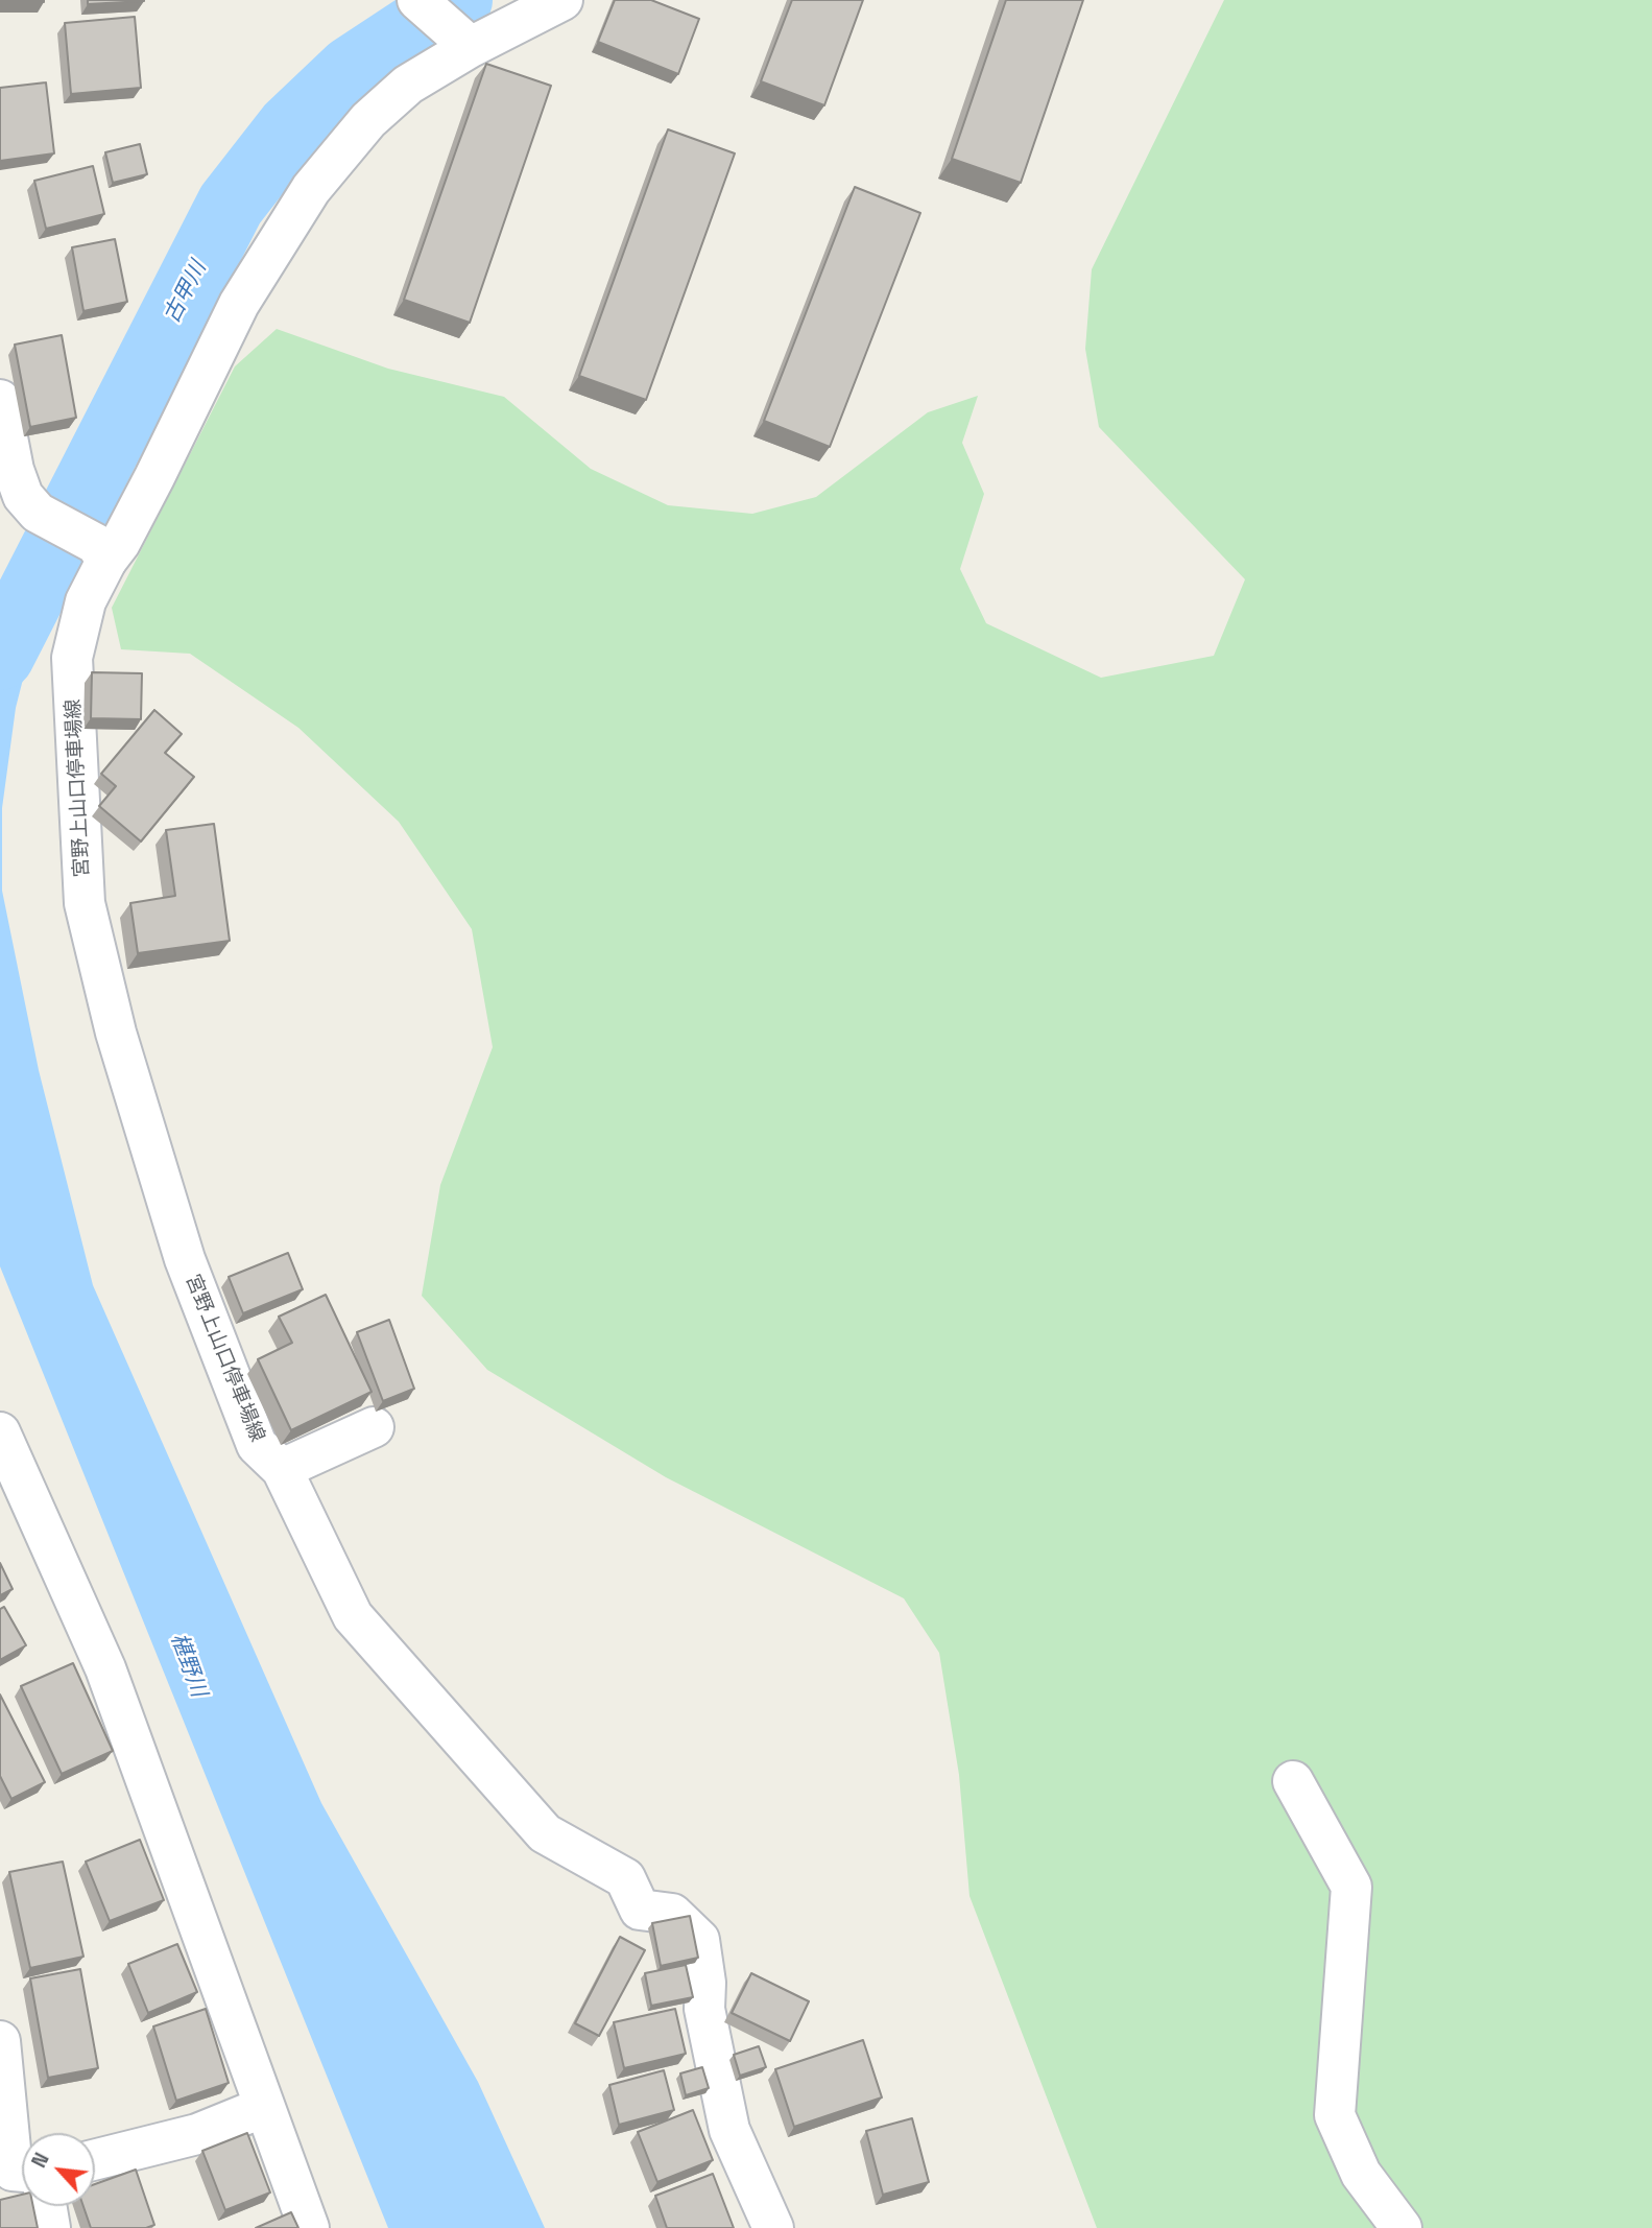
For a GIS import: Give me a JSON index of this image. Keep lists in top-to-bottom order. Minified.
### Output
{"streets":{"street":["宮野上山口停車場線"]},"water":["古甲川","椹野川"],"north":"top left"}
